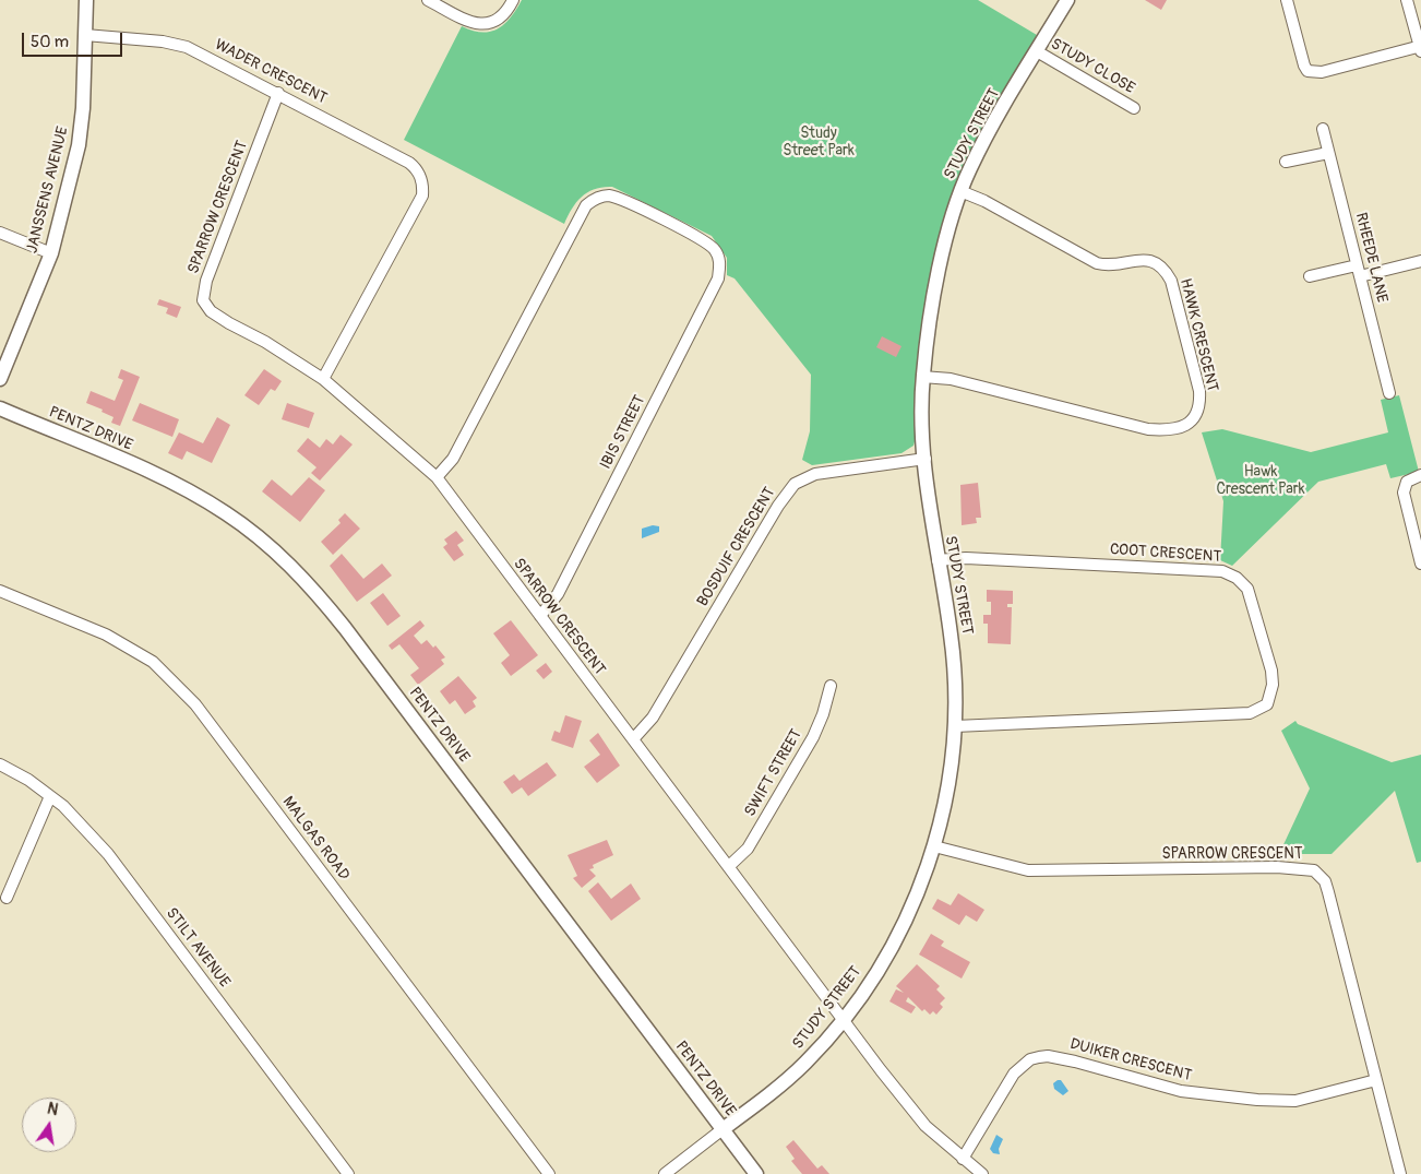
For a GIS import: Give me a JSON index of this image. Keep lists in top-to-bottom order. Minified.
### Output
{"streets":{"street":["STUDY CLOSE","WADER CRESCENT","STUDY STREET","JANSSENS AVENUE","SPARROW CRESCENT","RHEEDE LANE","HAWK CRESCENT","PENTZ DRIVE","IBIS STREET","BOSDUIF CRESCENT","COOT CRESCENT","SWIFT STREET","MALGAS ROAD","STILT AVENUE","DUIKER CRESCENT"]},"crossings":[["STUDY CLOSE","STUDY STREET"],["WADER CRESCENT","JANSSENS AVENUE"],["WADER CRESCENT","SPARROW CRESCENT"],["STUDY STREET","SPARROW CRESCENT"],["STUDY STREET","HAWK CRESCENT"],["STUDY STREET","PENTZ DRIVE"],["STUDY STREET","BOSDUIF CRESCENT"],["STUDY STREET","COOT CRESCENT"],["SPARROW CRESCENT","IBIS STREET"],["SPARROW CRESCENT","BOSDUIF CRESCENT"],["SPARROW CRESCENT","SWIFT STREET"],["SPARROW CRESCENT","DUIKER CRESCENT"]],"parks":["Study Street Park","Hawk Crescent Park"],"scale_bar":"50 m","north":"top"}
